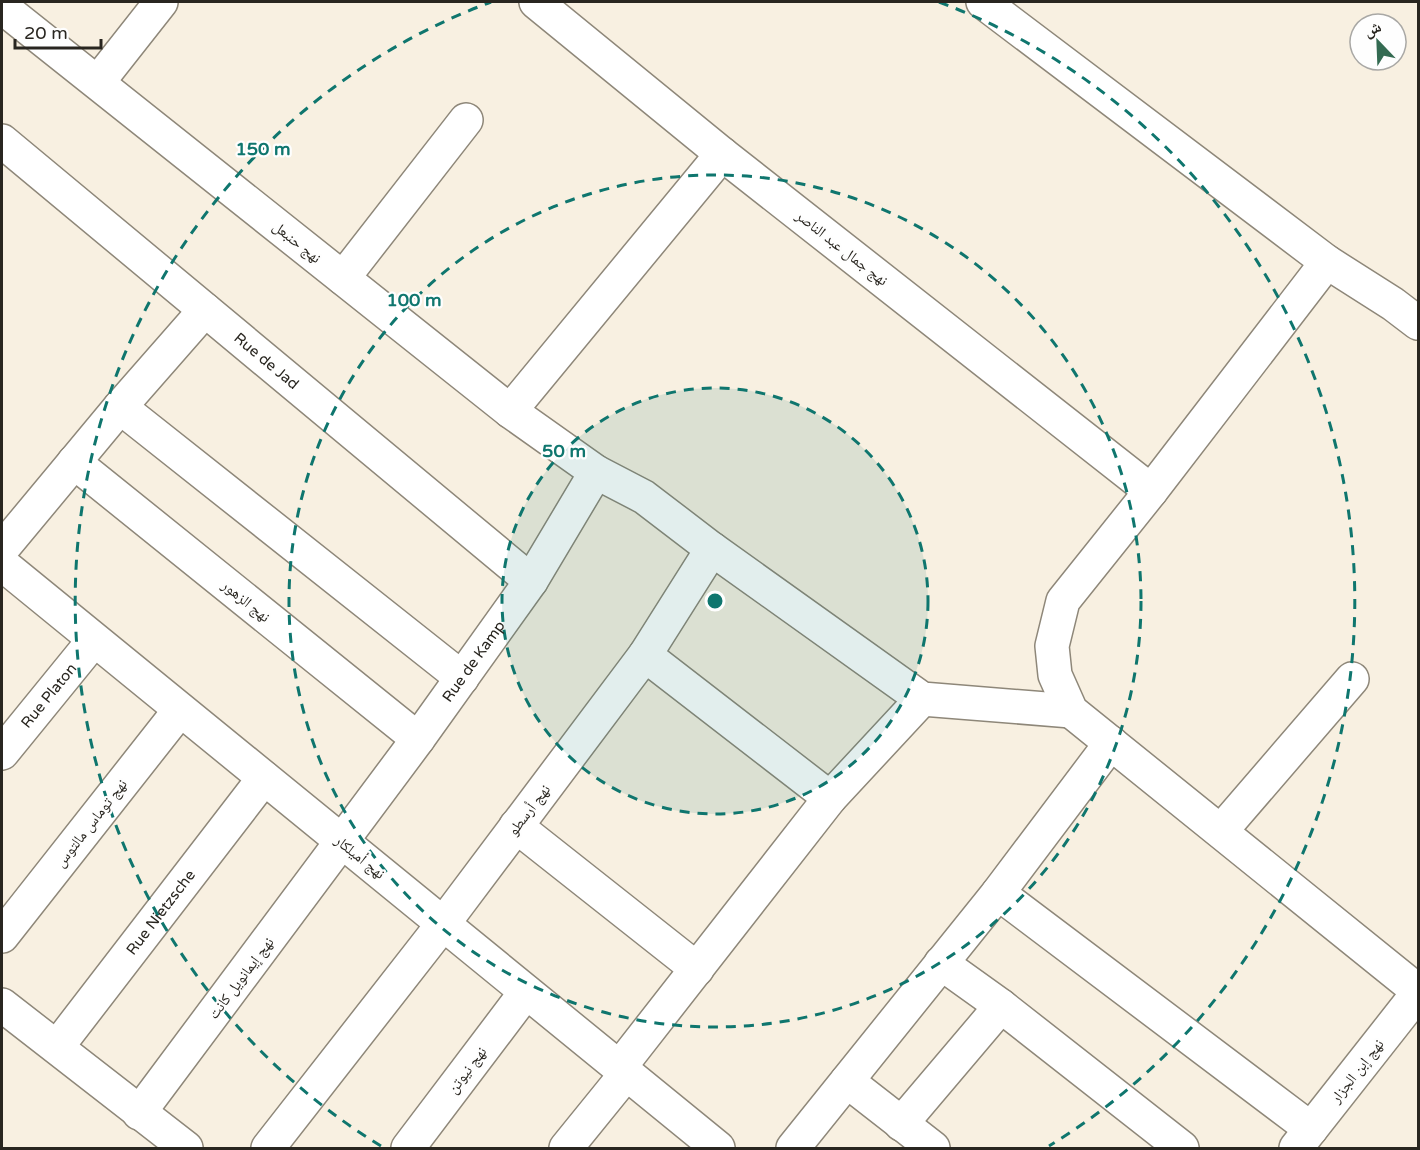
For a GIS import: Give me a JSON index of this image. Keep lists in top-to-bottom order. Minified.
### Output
{"streets":{"street":["نهج حنبعل","نهج جمال عبد الناصر","Rue de Jad","نهج الزهور","Rue de Kamp","Rue Platon","نهج أرسطو","نهج توماس مالتوس","نهج أميلكار","Rue Nietzsche","نهج إيمانويل كانت","نهج نيوتن","نهج إبن الجزار"]},"crossings":[["نهج حنبعل","Rue de Kamp"],["نهج حنبعل","نهج أرسطو"],["Rue de Jad","Rue de Kamp"],["نهج الزهور","Rue de Kamp"],["Rue de Kamp","نهج أميلكار"],["Rue de Kamp","نهج إيمانويل كانت"],["Rue Platon","نهج أميلكار"],["نهج أرسطو","نهج أميلكار"],["نهج توماس مالتوس","نهج أميلكار"],["نهج أميلكار","Rue Nietzsche"],["نهج أميلكار","نهج إيمانويل كانت"],["نهج أميلكار","نهج نيوتن"]],"scale_bar":"20 m","north":"top left","rings":["150 m","100 m","50 m"]}
